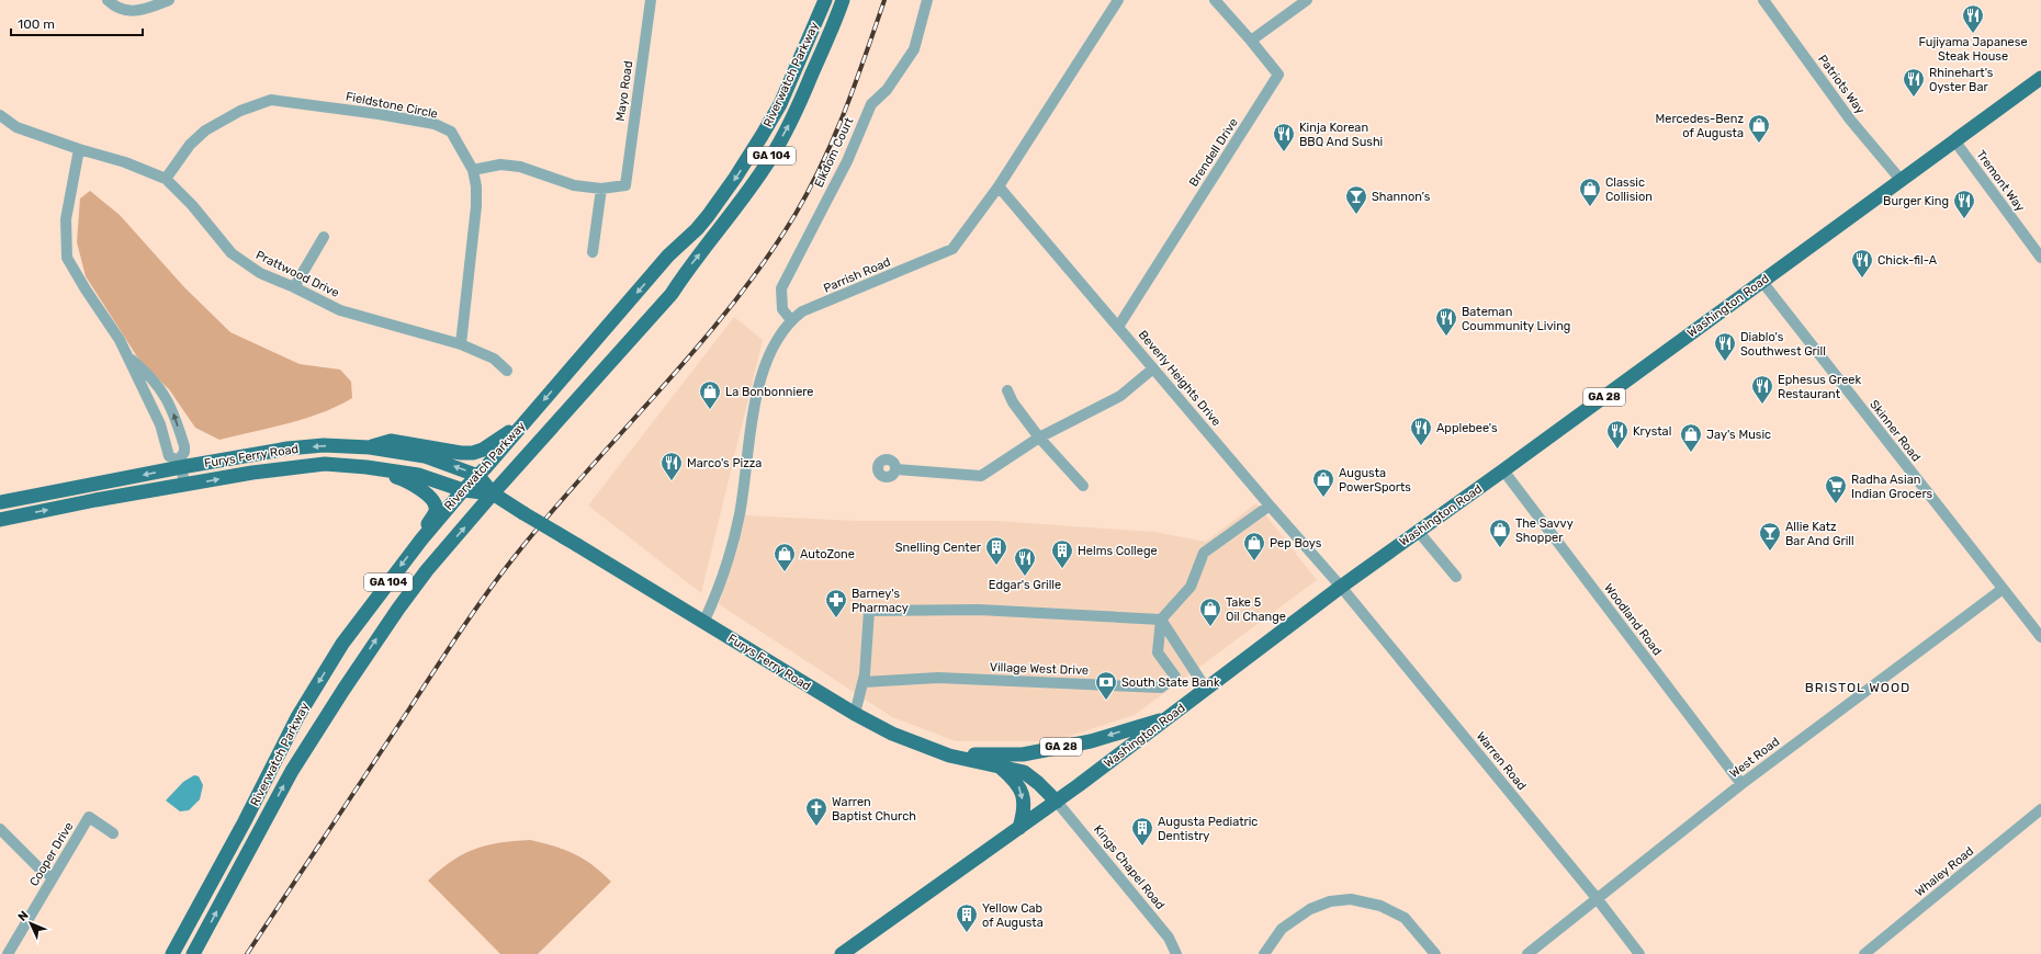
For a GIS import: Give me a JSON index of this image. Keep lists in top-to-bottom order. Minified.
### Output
{"streets":{"main road":["Riverwatch Parkway","GA 104","Washington Road","GA 28","Furys Ferry Road"],"street":["Patriots Way","Mayo Road","Fieldstone Circle","Elkdom Court","Brendell Drive","Tremont Way","Prattwood Drive","Parrish Road","Beverly Heights Drive","Skinner Road","Woodland Road","Village West Drive","West Road","Warren Road","Cooper Drive","Kings Chapel Road","Whaley Road"]},"crossings":[["Riverwatch Parkway","Furys Ferry Road"],["Patriots Way","Washington Road"],["Fieldstone Circle","Prattwood Drive"],["Elkdom Court","Parrish Road"],["Brendell Drive","Beverly Heights Drive"],["Tremont Way","Washington Road"],["Parrish Road","Beverly Heights Drive"],["Parrish Road","Furys Ferry Road"],["Washington Road","Beverly Heights Drive"],["Washington Road","GA 28"],["Washington Road","Skinner Road"],["Washington Road","Furys Ferry Road"],["Washington Road","Woodland Road"],["Washington Road","Warren Road"],["Washington Road","Kings Chapel Road"],["Beverly Heights Drive","Warren Road"],["GA 28","Furys Ferry Road"],["Skinner Road","West Road"],["Furys Ferry Road","Kings Chapel Road"],["Woodland Road","West Road"],["West Road","Warren Road"]],"districts":["BRISTOL WOOD"],"places":{"restaurant":["Fujiyama Japanese Steak House","Rhinehart's Oyster Bar","Kinja Korean BBQ And Sushi","Burger King","Chick-fil-A","Bateman Coummunity Living","Diablo's Southwest Grill","Ephesus Greek Restaurant","Applebee's","Krystal","Marco's Pizza","Edgar's Grille"],"shop":["Mercedes-Benz of Augusta","Classic Collision","La Bonbonniere","Jay's Music","Augusta PowerSports","The Savvy Shopper","Pep Boys","AutoZone","Take 5 Oil Change"],"bar":["Shannon’s","Allie Katz Bar And Grill"],"supermarket":["Radha Asian Indian Grocers"],"building":["Snelling Center","Helms College","Augusta Pediatric Dentistry","Yellow Cab of Augusta"],"pharmacy":["Barney's Pharmacy"],"bank":["South State Bank"],"church":["Warren Baptist Church"]},"scale_bar":"100 m","north":"top left"}
